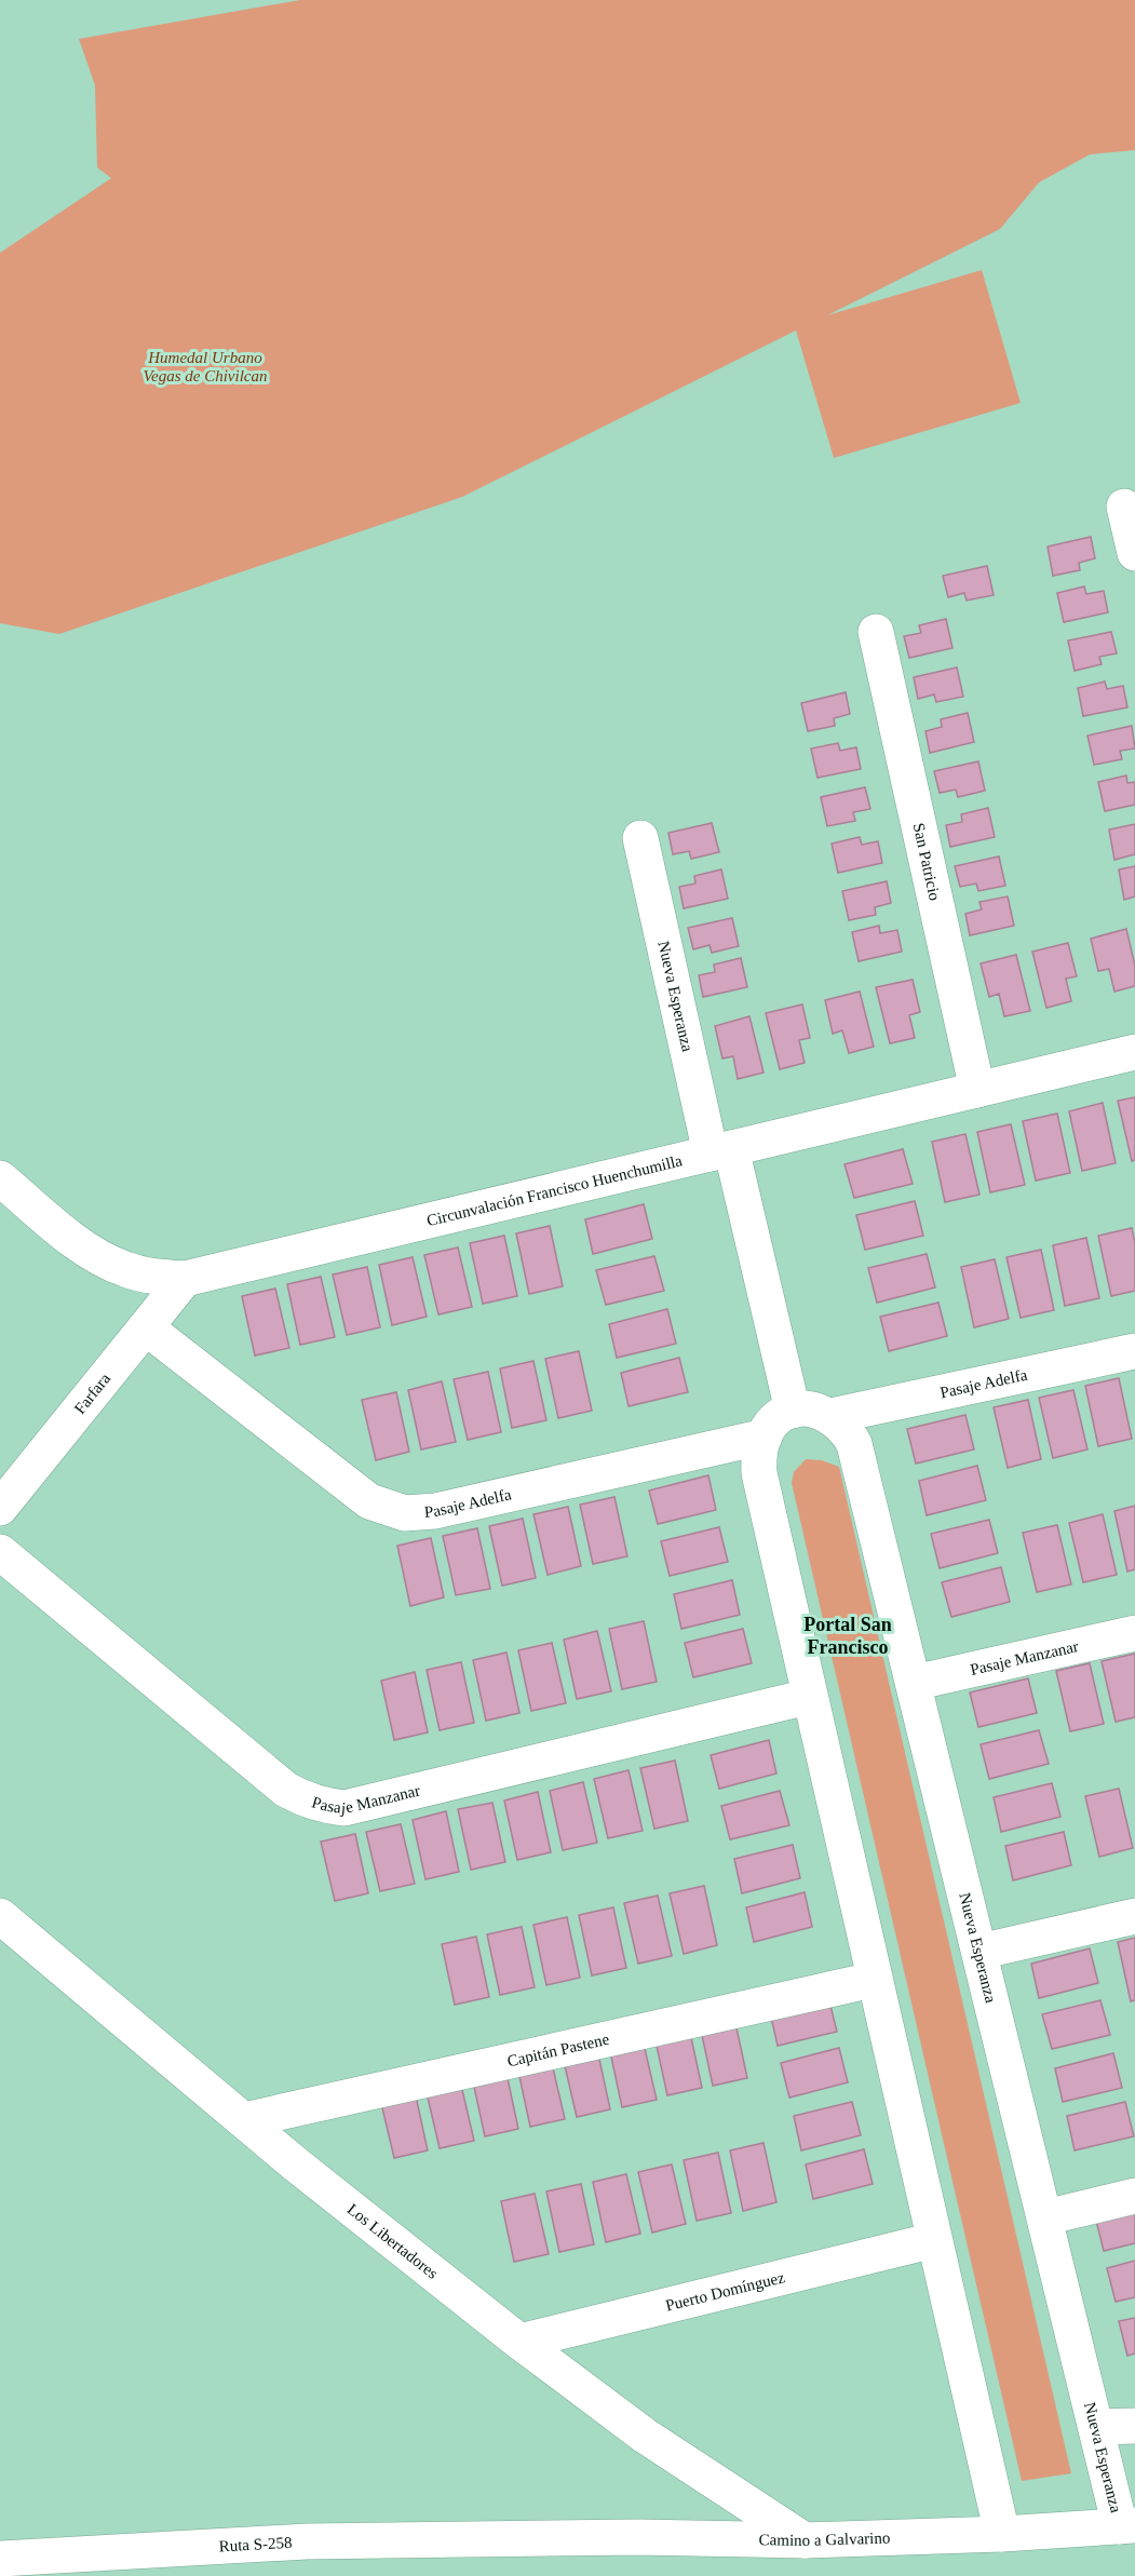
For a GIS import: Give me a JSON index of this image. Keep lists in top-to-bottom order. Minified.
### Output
{"streets":{"street":["San Patricio","Nueva Esperanza","Circunvalación Francisco Huenchumilla","Pasaje Adelfa","Farfara","Pasaje Manzanar","Capitán Pastene","Los Libertadores","Puerto Domínguez","Camino a Galvarino","Ruta S-258"]},"crossings":[["San Patricio","Circunvalación Francisco Huenchumilla"],["Nueva Esperanza","Circunvalación Francisco Huenchumilla"],["Nueva Esperanza","Pasaje Adelfa"],["Nueva Esperanza","Pasaje Manzanar"],["Nueva Esperanza","Camino a Galvarino"],["Circunvalación Francisco Huenchumilla","Farfara"],["Pasaje Adelfa","Farfara"],["Capitán Pastene","Los Libertadores"],["Los Libertadores","Puerto Domínguez"],["Los Libertadores","Camino a Galvarino"],["Camino a Galvarino","Ruta S-258"]],"districts":["Portal San Francisco"],"parks":["Humedal Urbano Vegas de Chivilcan"]}
